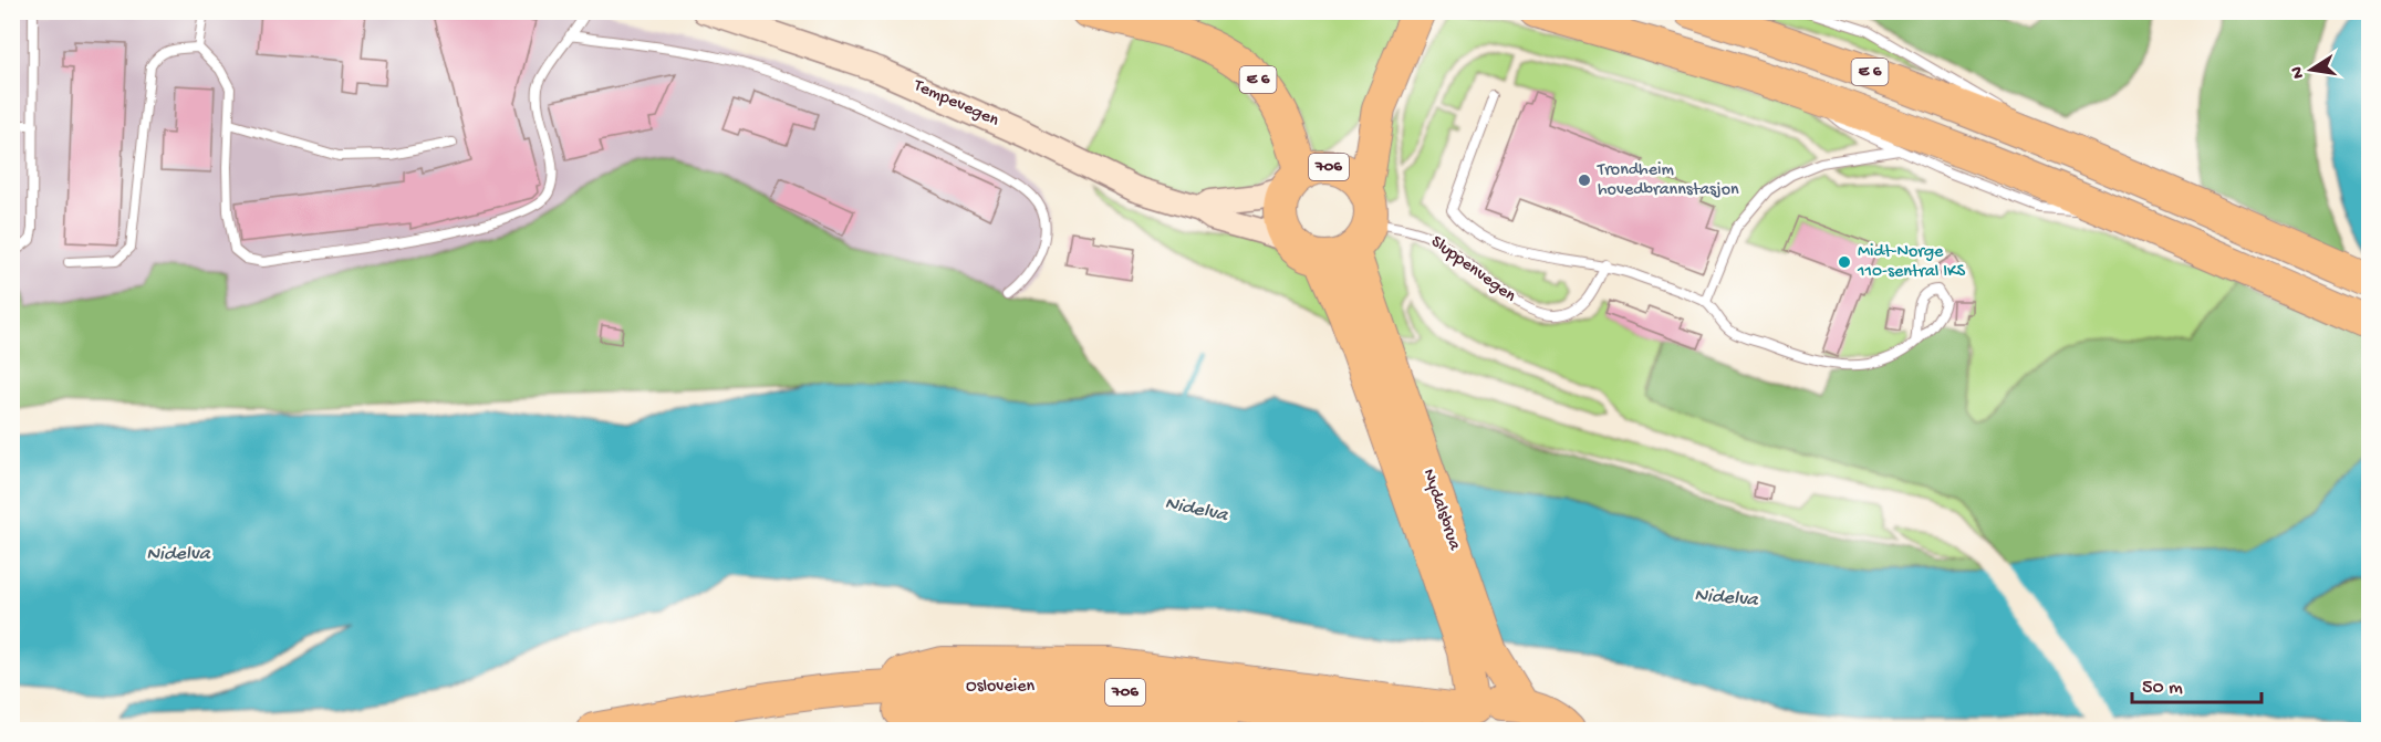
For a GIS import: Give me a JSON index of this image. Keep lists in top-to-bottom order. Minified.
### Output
{"streets":{"highway":["E 6","706","Nydalsbrua","Osloveien"],"street":["Tempevegen"],"lane":["Sluppenvegen"]},"crossings":[["E 6","Tempevegen"],["E 6","706"],["E 6","Sluppenvegen"],["Tempevegen","706"],["Tempevegen","Sluppenvegen"],["706","Sluppenvegen"],["706","Nydalsbrua"],["706","Osloveien"]],"water":["Nidelva"],"places":["Trondheim hovedbrannstasjon","Midt-Norge 110-sentral IKS"],"scale_bar":"50 m","north":"left"}
